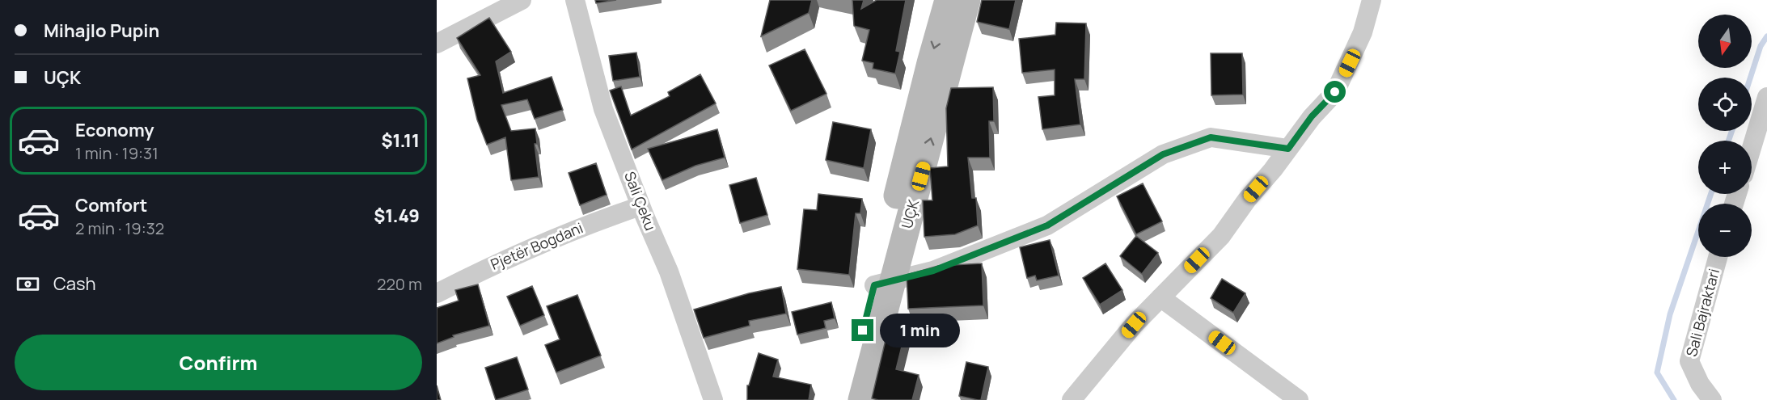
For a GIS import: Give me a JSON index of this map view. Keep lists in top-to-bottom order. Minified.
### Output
{"streets":{"main road":["UÇK"],"street":["Sali Çeku","Pjetër Bogdani","Sali Bajraktari"]},"crossings":[["Sali Çeku","Pjetër Bogdani"]],"north":"bottom","page":{"banner":["Mihajlo Pupin","UÇK"],"map_buttons":["+","−"],"list":[{"name":"Economy","note":"1 min · 19:31","value":"$1.11"},{"name":"Comfort","note":"2 min · 19:32","value":"$1.49"}],"pay":["Cash","220 m"],"bubble":"1 min","buttons":"Confirm"}}
